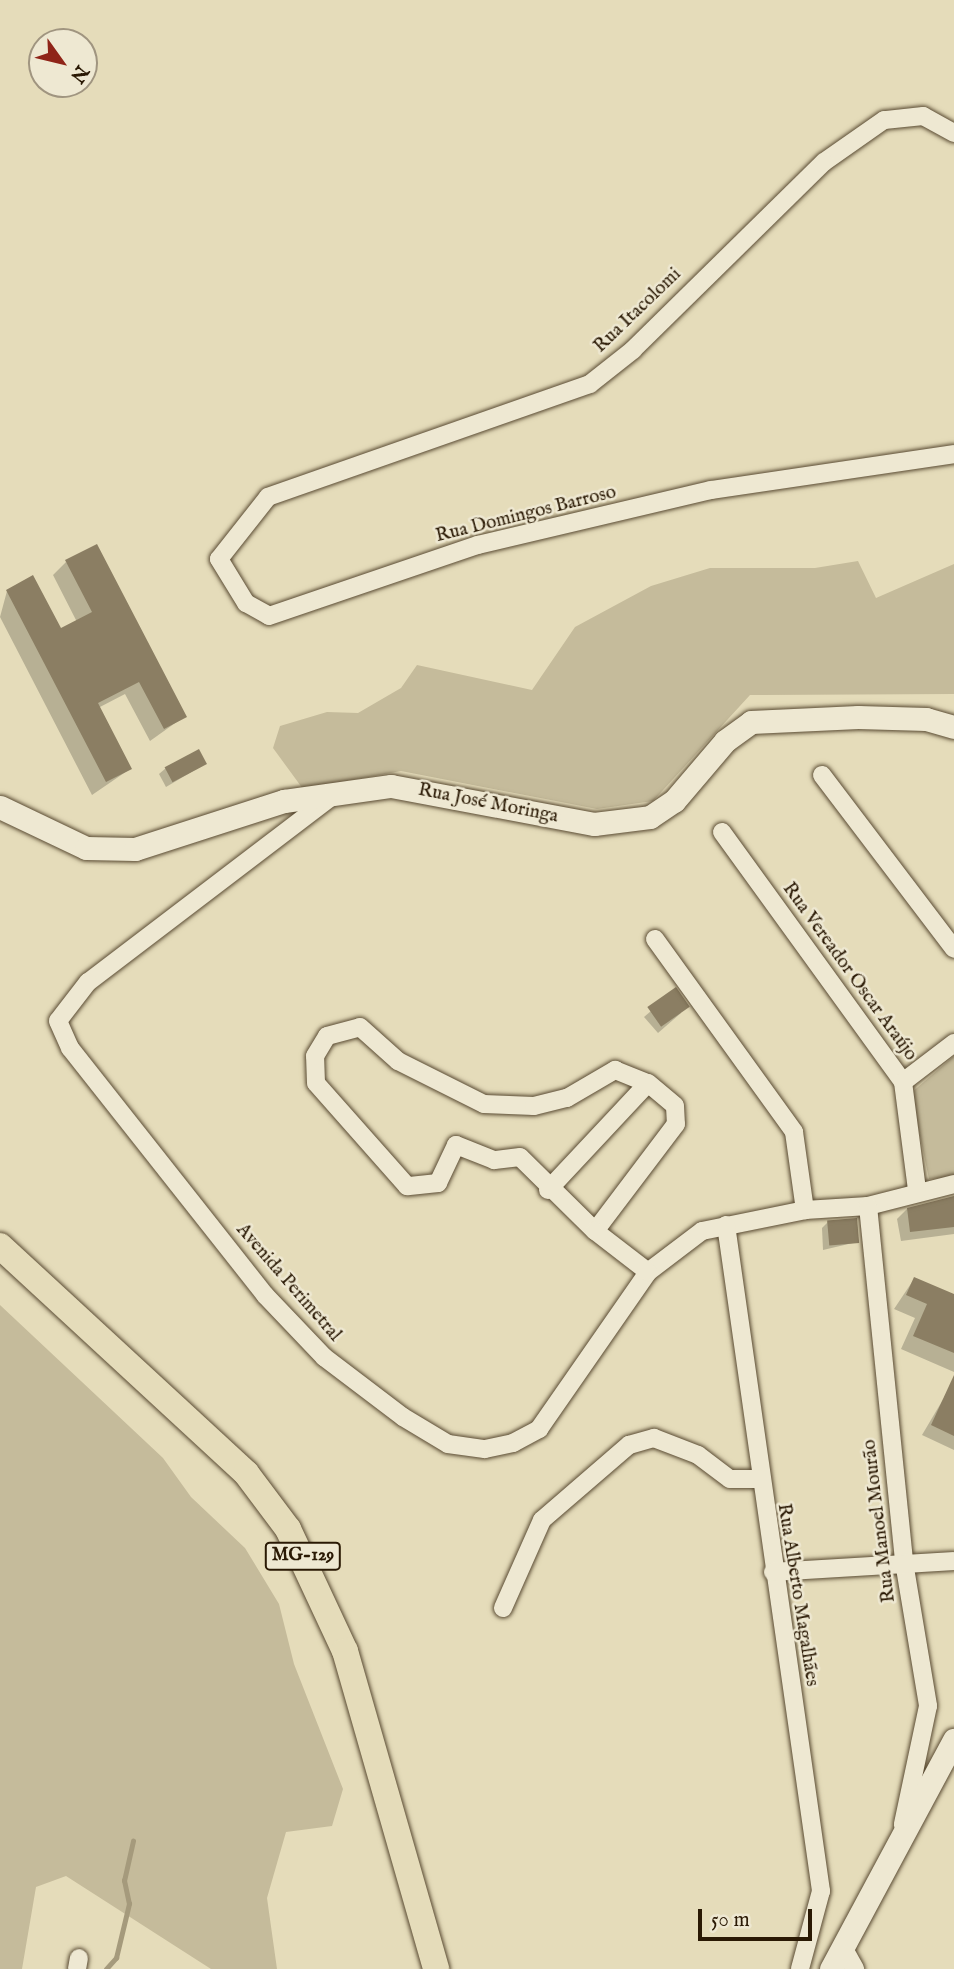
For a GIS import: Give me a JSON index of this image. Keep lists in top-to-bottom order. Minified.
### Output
{"streets":{"main road":["MG-129"],"street":["Rua Itacolomi","Rua Domingos Barroso","Rua José Moringa","Rua Vereador Oscar Araújo","Avenida Perimetral","Rua Manoel Mourão","Rua Alberto Magalhães"]},"crossings":[["Rua Itacolomi","Rua Domingos Barroso"],["Rua José Moringa","Avenida Perimetral"],["Rua Vereador Oscar Araújo","Avenida Perimetral"],["Avenida Perimetral","Rua Manoel Mourão"],["Avenida Perimetral","Rua Alberto Magalhães"]],"scale_bar":"50 m","north":"bottom right"}
